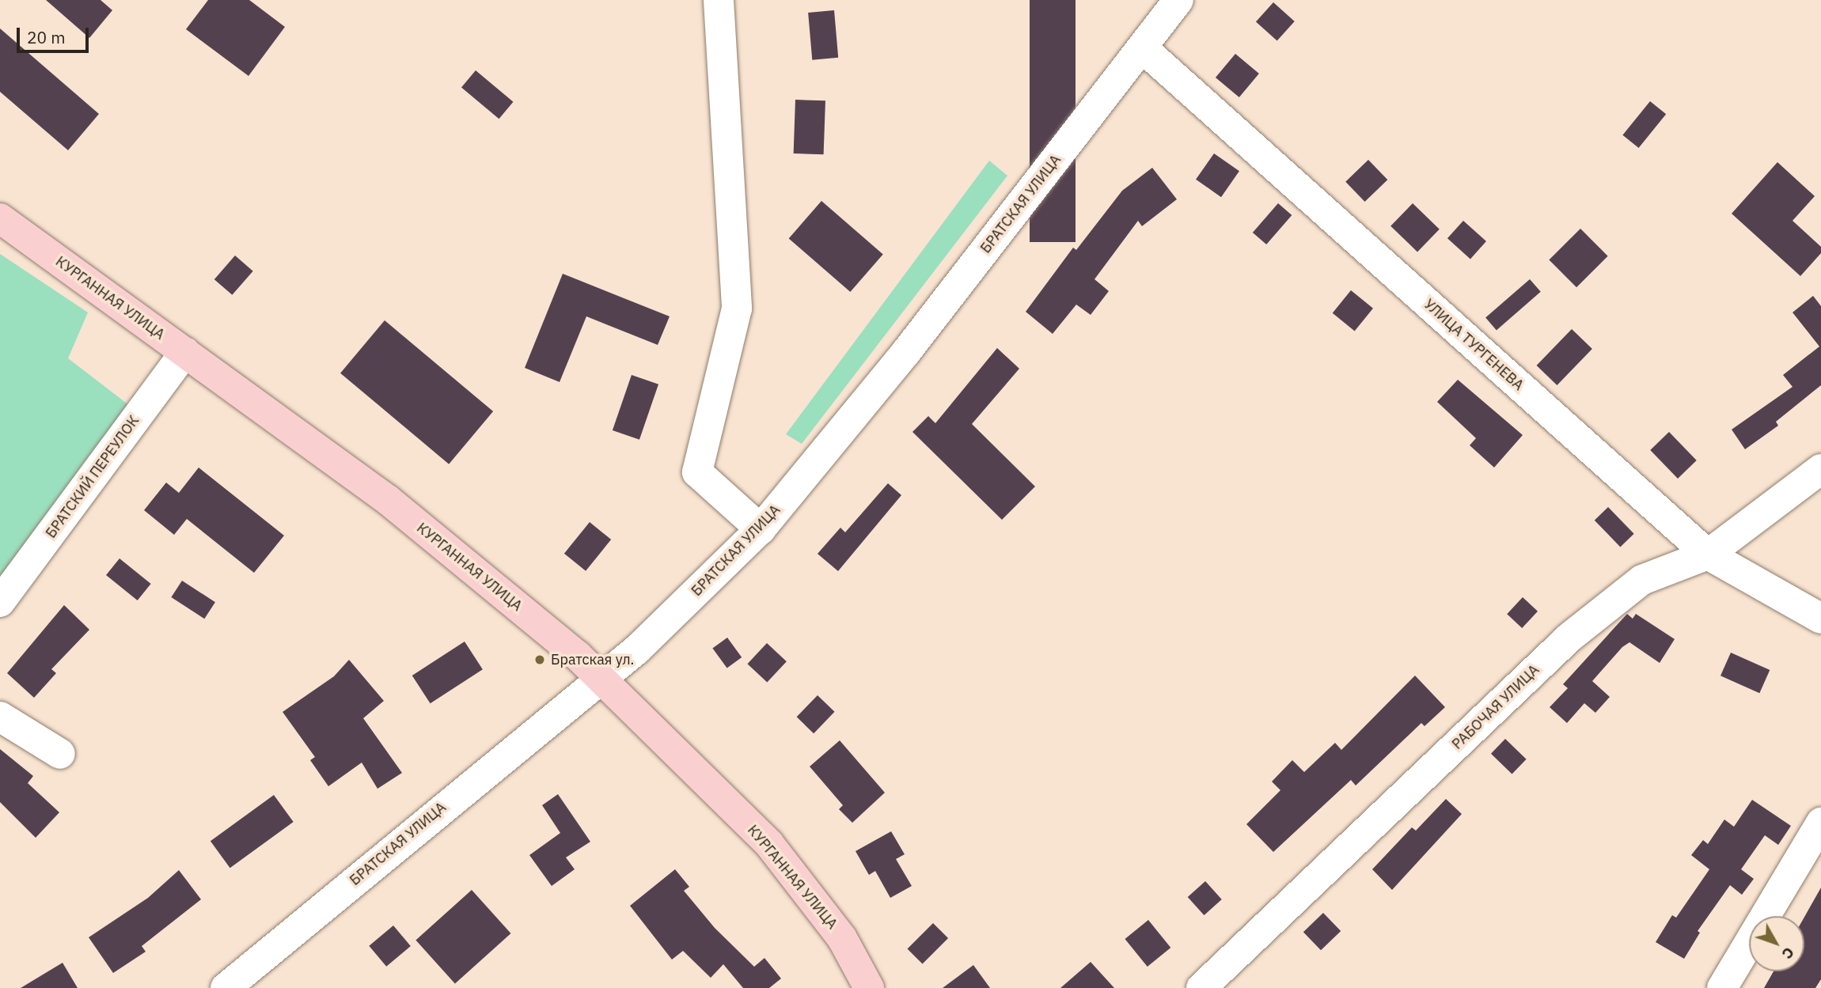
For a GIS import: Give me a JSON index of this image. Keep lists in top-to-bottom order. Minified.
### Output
{"streets":{"main road":["КУРГАННАЯ УЛИЦА"],"street":["БРАТСКАЯ УЛИЦА","УЛИЦА ТУРГЕНЕВА","БРАТСКИЙ ПЕРЕУЛОК","РАБОЧАЯ УЛИЦА"]},"crossings":[["БРАТСКАЯ УЛИЦА","КУРГАННАЯ УЛИЦА"],["БРАТСКАЯ УЛИЦА","УЛИЦА ТУРГЕНЕВА"],["КУРГАННАЯ УЛИЦА","БРАТСКИЙ ПЕРЕУЛОК"],["УЛИЦА ТУРГЕНЕВА","РАБОЧАЯ УЛИЦА"]],"places":["Братская ул."],"scale_bar":"20 m","north":"bottom right"}
